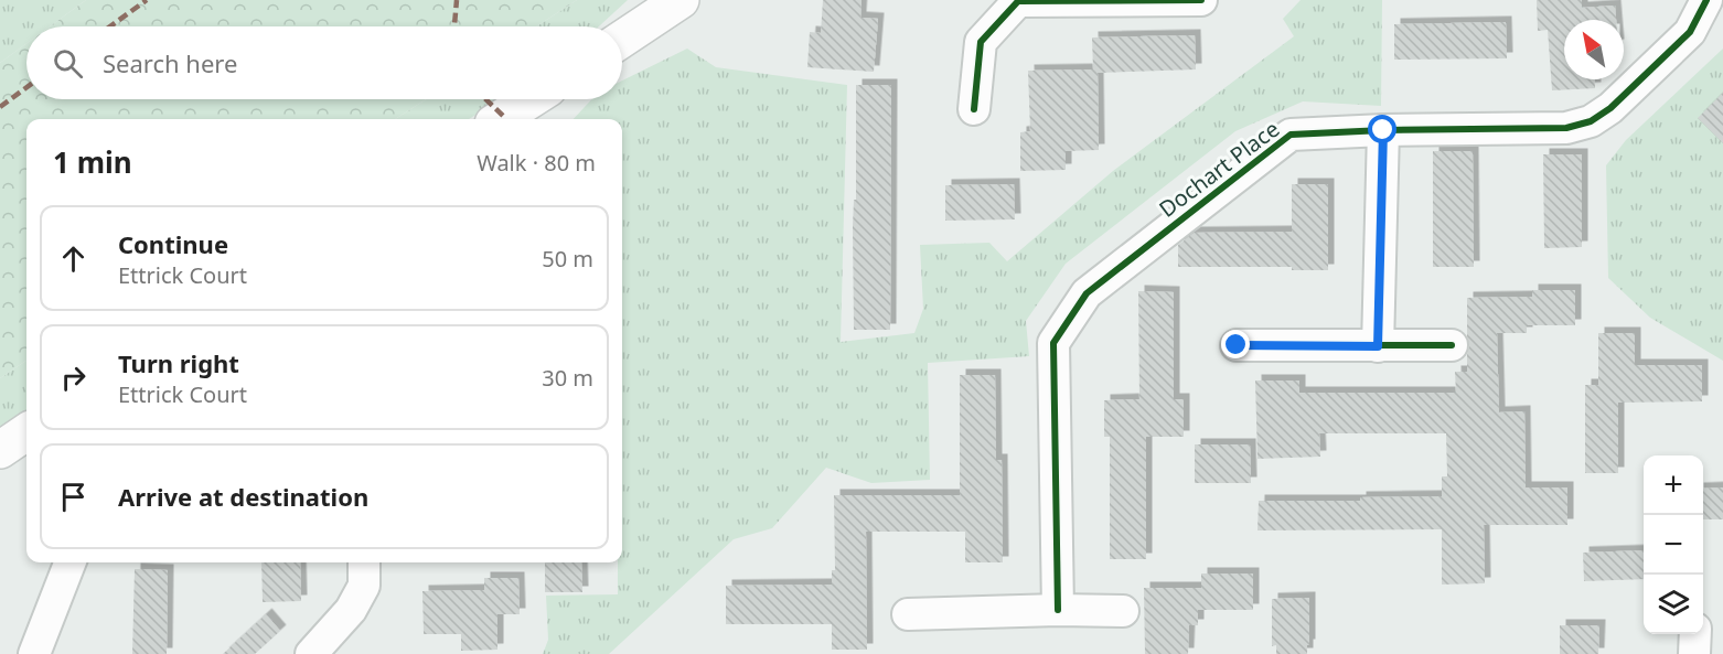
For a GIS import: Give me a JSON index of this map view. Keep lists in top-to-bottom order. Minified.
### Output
{"streets":{"street":["Dochart Place"]},"north":"top left","page":{"search":"Search here","heading":["1 min","Walk · 80 m"],"list":[["Continue","Ettrick Court","50 m"],["Turn right","Ettrick Court","30 m"],"Arrive at destination"],"map_buttons":["+","−"]}}
